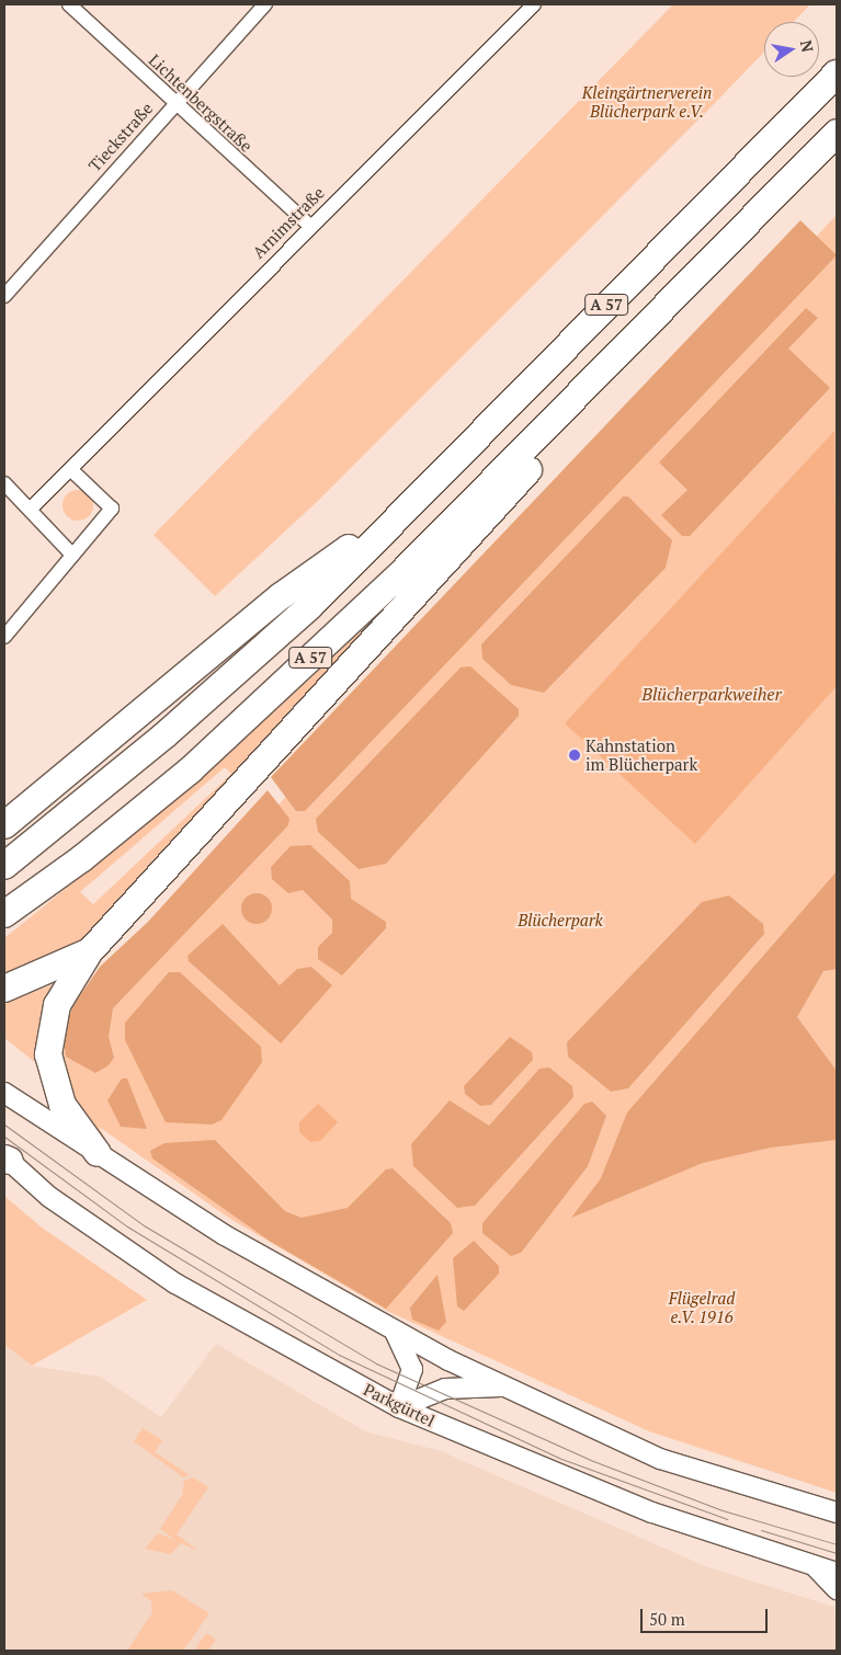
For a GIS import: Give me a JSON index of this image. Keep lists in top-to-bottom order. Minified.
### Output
{"streets":{"highway":["A 57"],"main road":["Parkgürtel"],"street":["Lichtenbergstraße","Tieckstraße","Arnimstraße"]},"crossings":[["Lichtenbergstraße","Tieckstraße"],["Lichtenbergstraße","Arnimstraße"]],"water":["Blücherparkweiher"],"parks":["Kleingärtnerverein Blücherpark e.V.","Blücherpark","Flügelrad e.V. 1916"],"places":["Kahnstation im Blücherpark"],"scale_bar":"50 m","north":"right"}
